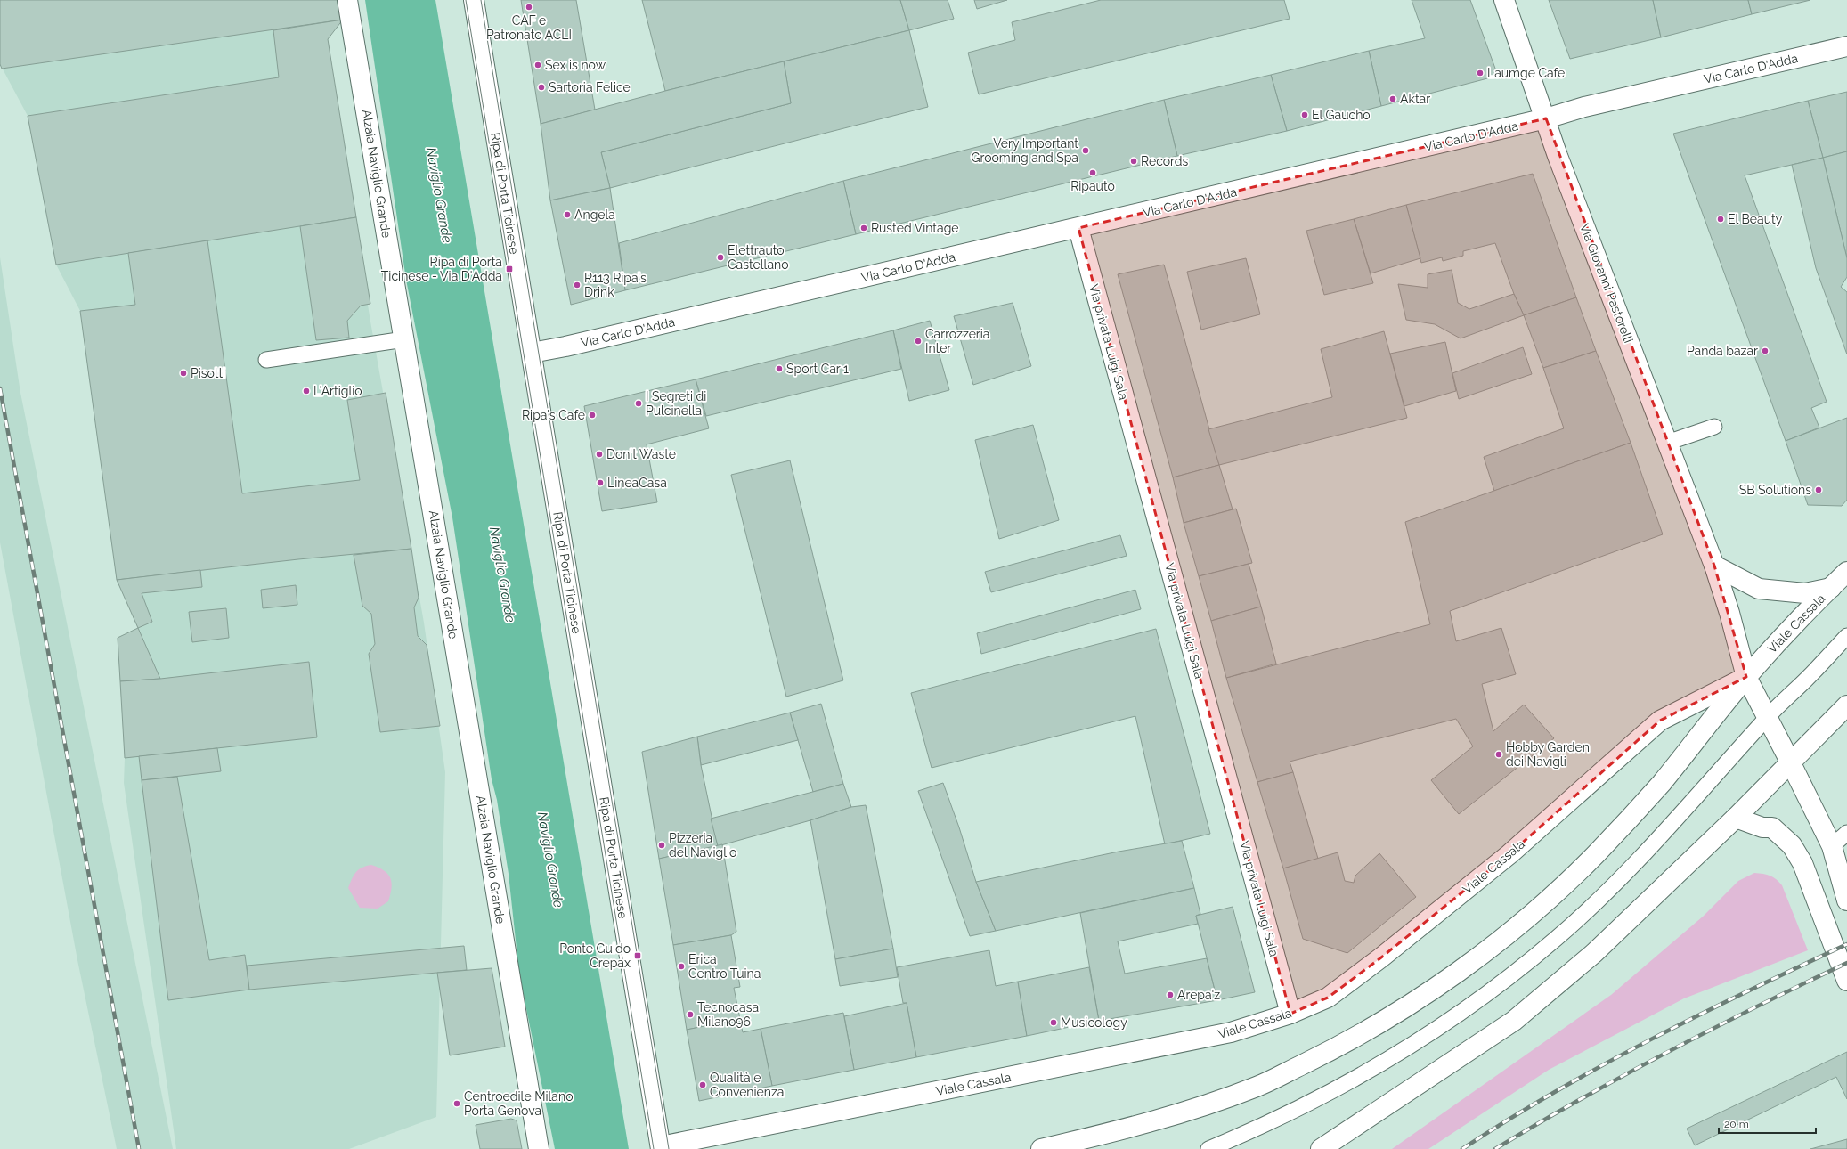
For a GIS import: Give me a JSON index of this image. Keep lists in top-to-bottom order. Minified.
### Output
{"streets":{"street":["Via Carlo D'Adda","Alzaia Naviglio Grande","Ripa di Porta Ticinese","Via Giovanni Pastorelli","Via privata Luigi Sala","Viale Cassala"]},"crossings":[["Via Carlo D'Adda","Ripa di Porta Ticinese"],["Via Carlo D'Adda","Via Giovanni Pastorelli"],["Via Carlo D'Adda","Via privata Luigi Sala"],["Ripa di Porta Ticinese","Viale Cassala"],["Via Giovanni Pastorelli","Viale Cassala"],["Via privata Luigi Sala","Viale Cassala"]],"water":["Naviglio Grande"],"places":{"other":["CAF e Patronato ACLI","Sex is now","Laumge Cafe","Sartoria Felice","Aktar","El Gaucho","Very Important Grooming and Spa","Records","Ripauto","Angela","El Beauty","Rusted Vintage","Elettrauto Castellano","R113 Ripa's Drink","Carrozzeria Inter","Panda bazar","Sport Car 1","Pisotti","L'Artiglio","I Segreti di Pulcinella","Ripa's Cafe","Don't Waste","LineaCasa","SB Solutions","Hobby Garden dei Navigli","Pizzeria del Naviglio","Erica Centro Tuina","Arepa'z","Tecnocasa Milano96","Musicology","Qualità e Convenienza","Centroedile Milano Porta Genova"],"transit":["Ripa di Porta Ticinese - Via D'Adda","Ponte Guido Crepax"]},"scale_bar":"20 m"}
